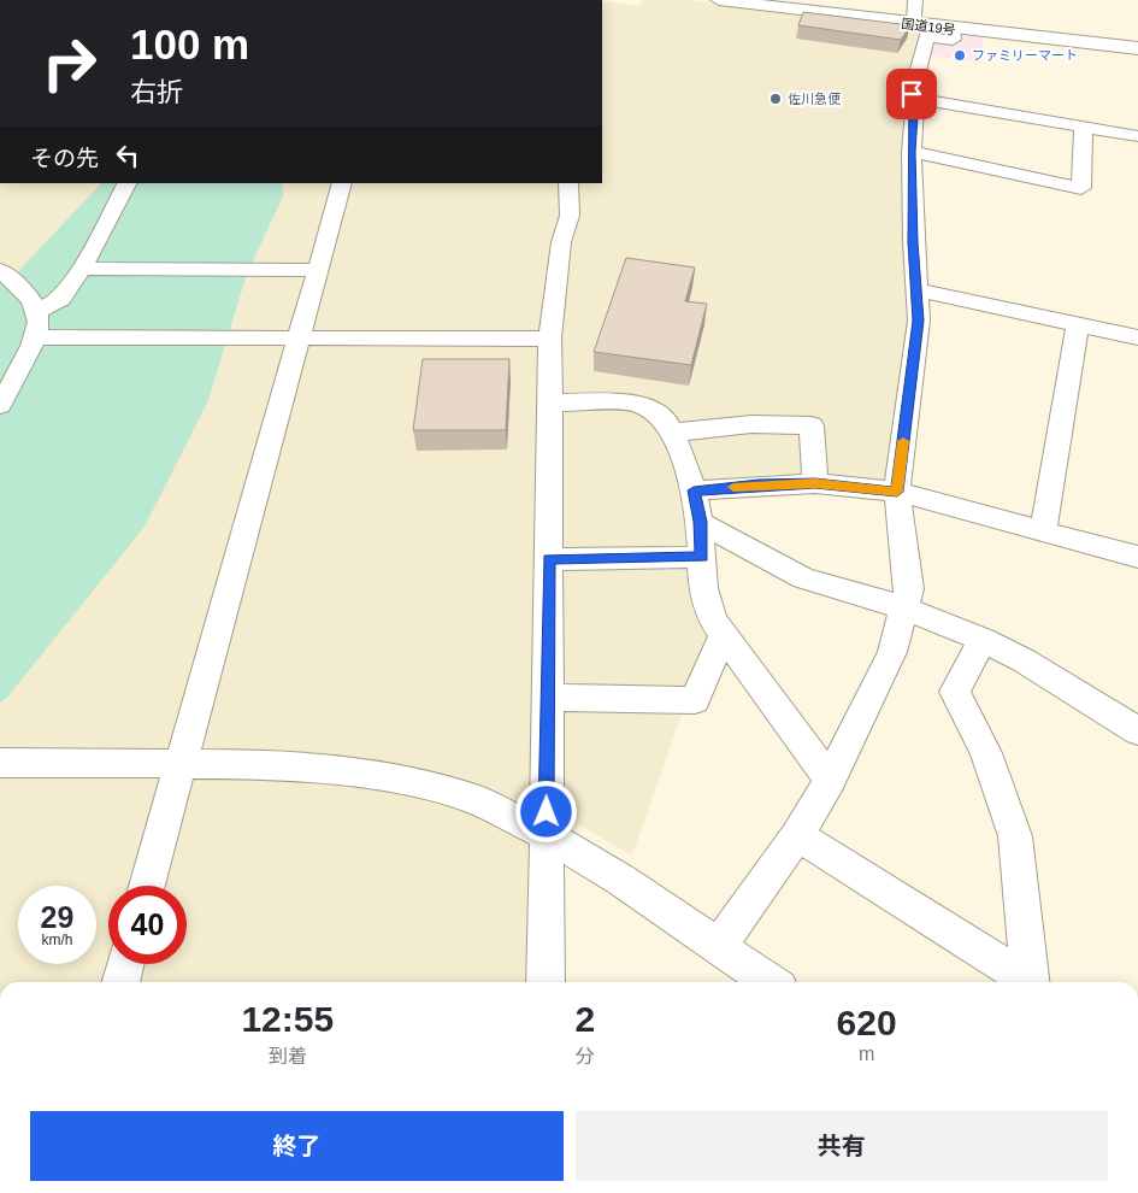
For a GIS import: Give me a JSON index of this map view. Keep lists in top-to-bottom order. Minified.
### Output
{"streets":{"highway":["国道19号"]},"places":["ファミリーマート","佐川急便"],"page":{"turn":["100 m","右折"],"then":"その先","speed":"29 km/h","limit":"40","eta":["12:55","到着","2","分","620","m"],"buttons":["終了","共有"]}}
